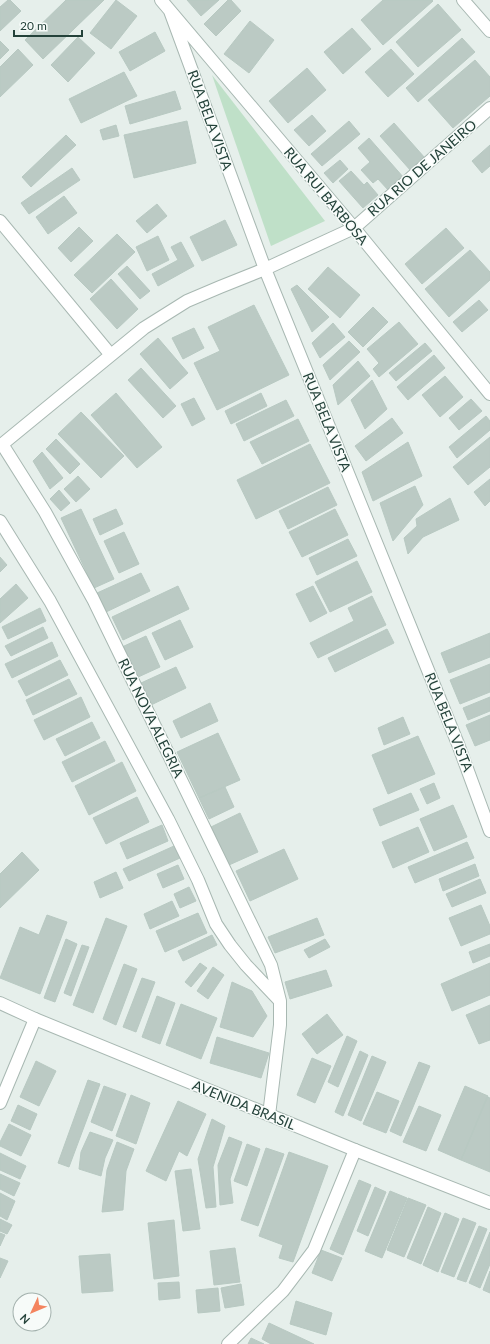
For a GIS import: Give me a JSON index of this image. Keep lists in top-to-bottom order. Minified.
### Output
{"streets":{"street":["RUA BELA VISTA","RUA RIO DE JANEIRO","RUA RUI BARBOSA","RUA NOVA ALEGRIA","AVENIDA BRASIL"]},"crossings":[["RUA BELA VISTA","RUA RIO DE JANEIRO"],["RUA BELA VISTA","RUA RUI BARBOSA"],["RUA RIO DE JANEIRO","RUA RUI BARBOSA"],["RUA RIO DE JANEIRO","RUA NOVA ALEGRIA"],["RUA NOVA ALEGRIA","AVENIDA BRASIL"]],"scale_bar":"20 m","north":"bottom left"}
